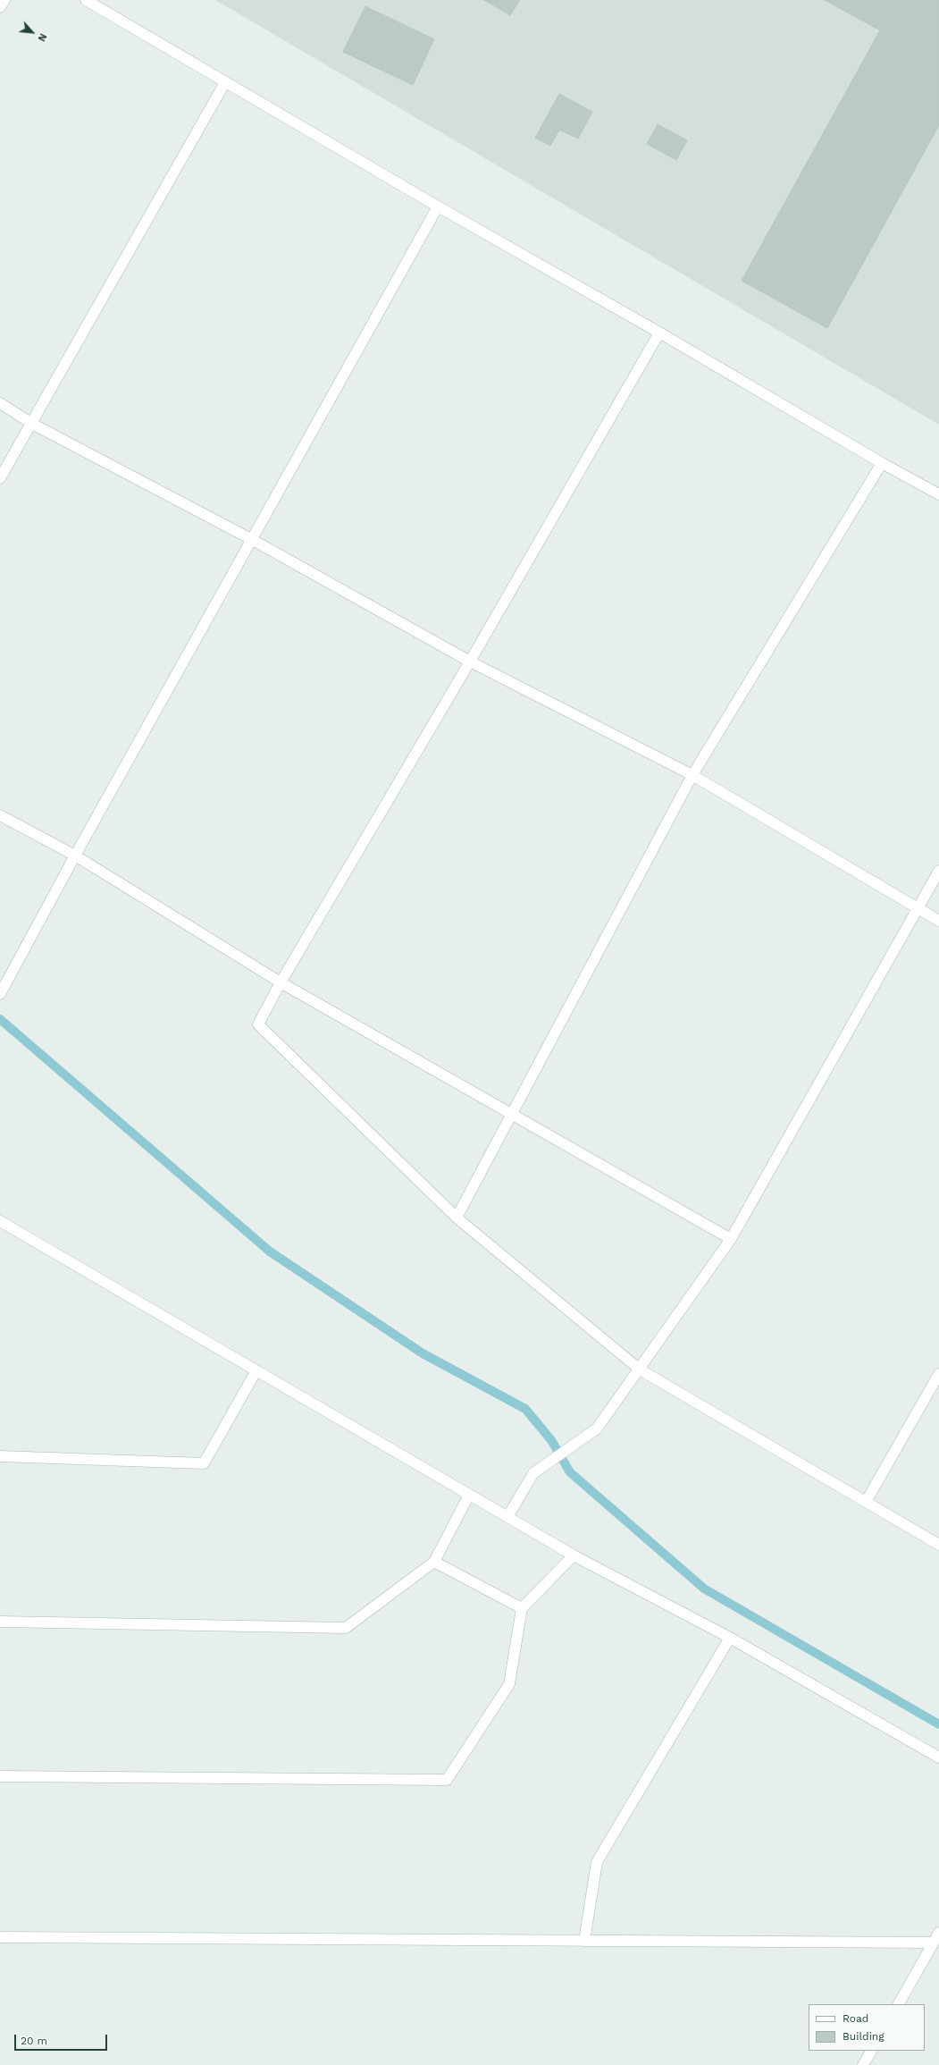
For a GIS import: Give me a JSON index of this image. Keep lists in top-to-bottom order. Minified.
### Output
{"legend":["Road","Building"],"scale_bar":"20 m","north":"bottom right"}
